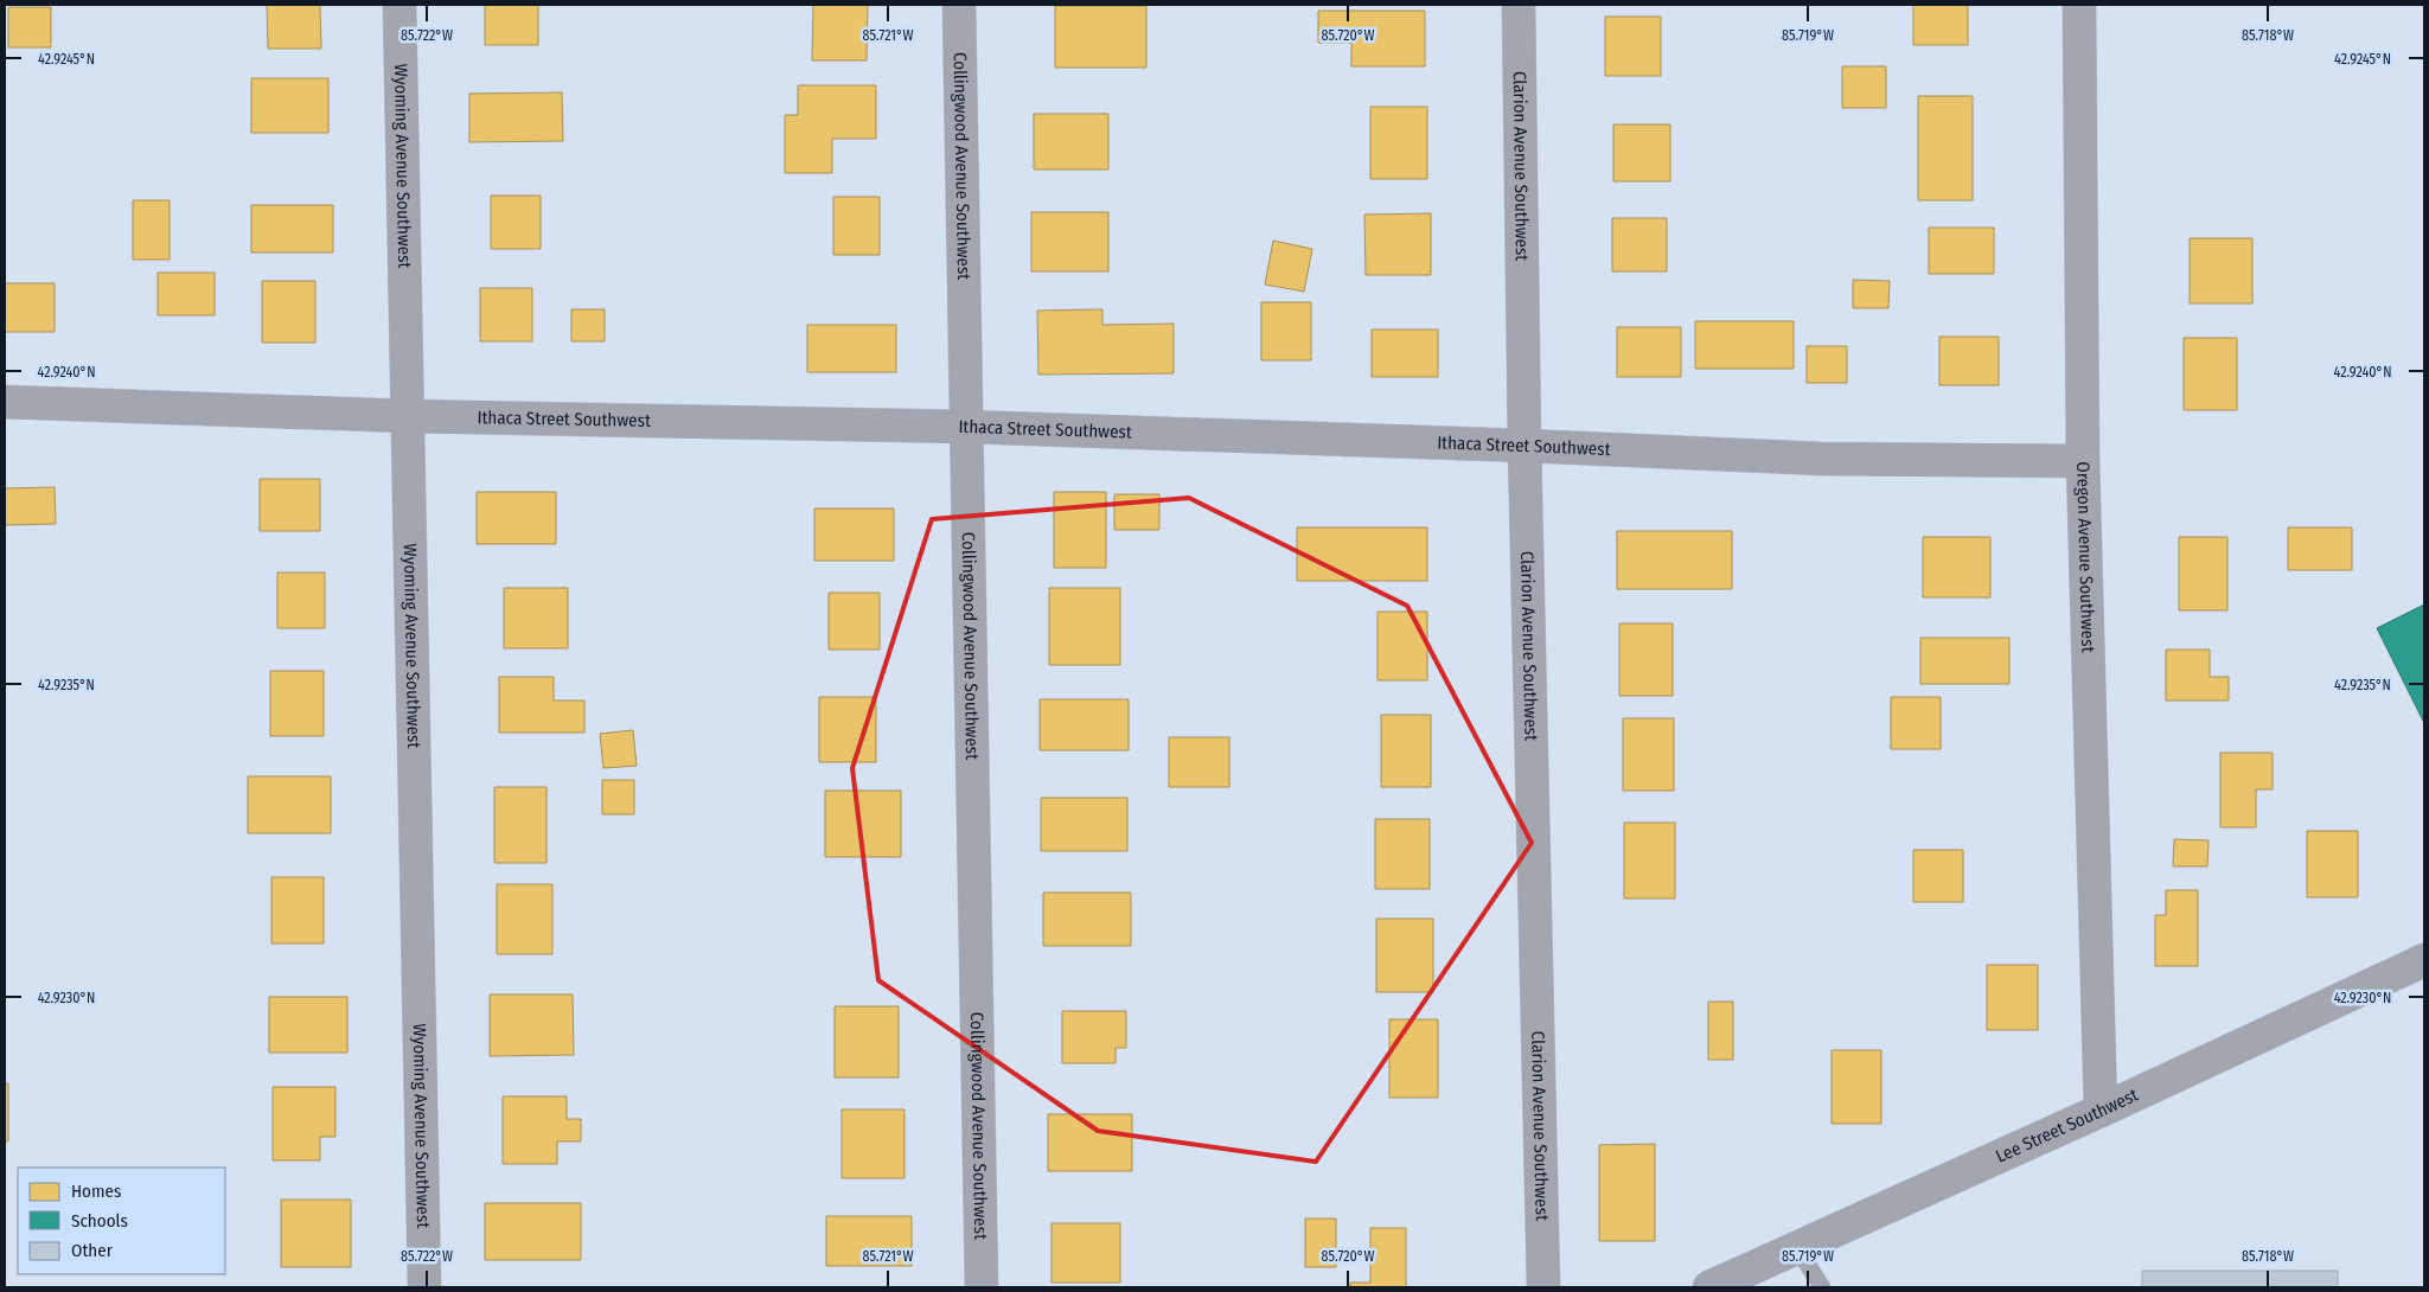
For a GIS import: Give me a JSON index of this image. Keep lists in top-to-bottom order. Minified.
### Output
{"streets":{"street":["Wyoming Avenue Southwest","Collingwood Avenue Southwest","Clarion Avenue Southwest","Ithaca Street Southwest","Oregon Avenue Southwest","Lee Street Southwest"]},"crossings":[["Wyoming Avenue Southwest","Ithaca Street Southwest"],["Collingwood Avenue Southwest","Ithaca Street Southwest"],["Clarion Avenue Southwest","Ithaca Street Southwest"],["Ithaca Street Southwest","Oregon Avenue Southwest"],["Oregon Avenue Southwest","Lee Street Southwest"]],"legend":["Homes","Schools","Other"],"coordinates":["85.722°W","85.721°W","85.720°W","85.719°W","85.718°W","42.9245°N","42.9240°N","42.9235°N","42.9230°N"]}
